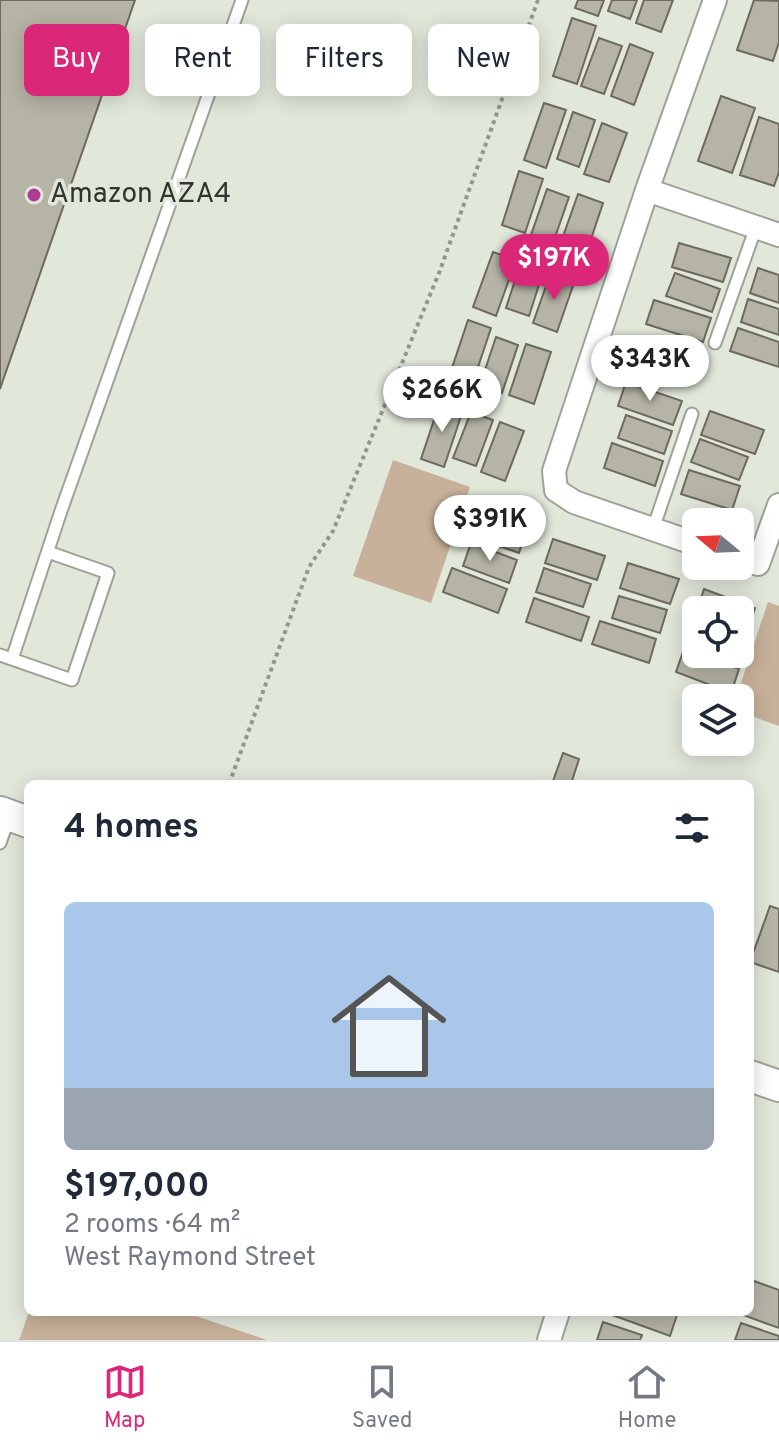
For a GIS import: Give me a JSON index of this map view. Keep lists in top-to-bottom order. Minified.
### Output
{"places":["Amazon AZA4"],"north":"left","page":{"chip":["Buy","Rent","Filters","New"],"price":["$197K","$343K","$266K","$391K"],"heading":"4 homes","list":[{"name":"$197,000","note":"2 rooms · 64 m² · West Raymond Street"}],"tabs":["Map","Saved","Home"]}}
